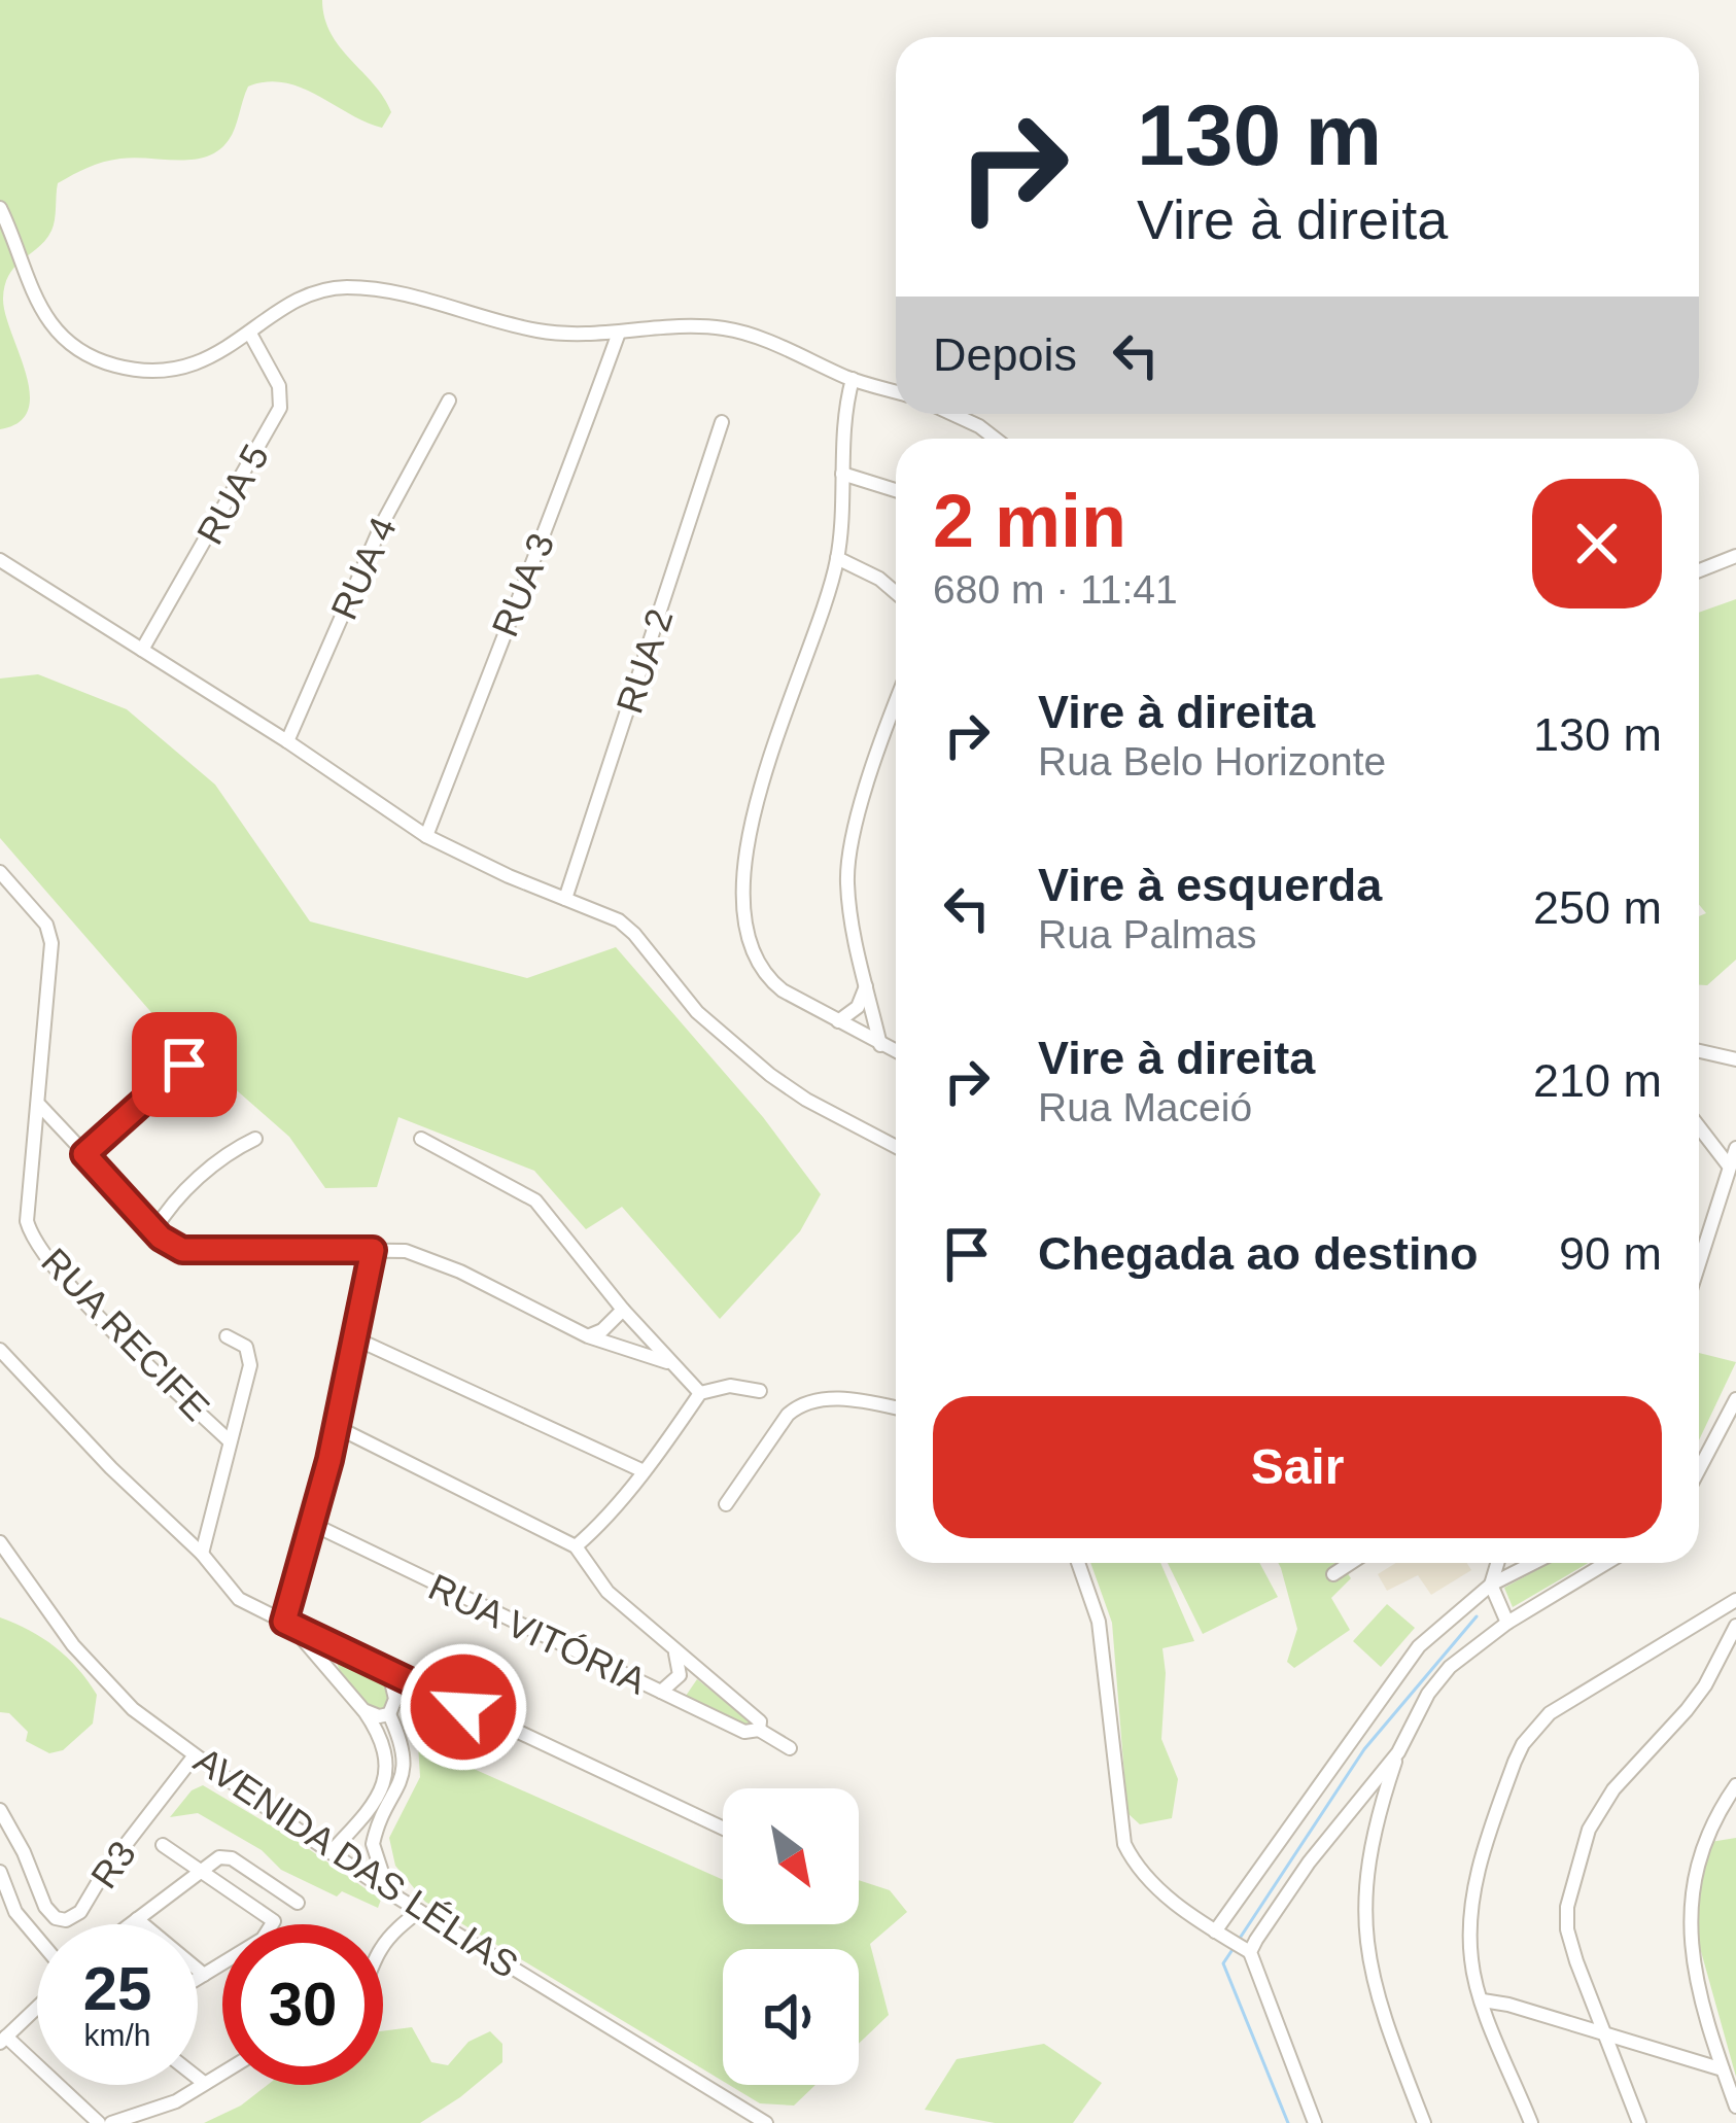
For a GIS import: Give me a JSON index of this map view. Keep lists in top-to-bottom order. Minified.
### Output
{"streets":{"street":["RUA 5","RUA 4","RUA 3","RUA 2","RUA RECIFE","RUA VITÓRIA","AVENIDA DAS LÉLIAS","R3"]},"crossings":[["AVENIDA DAS LÉLIAS","R3"]],"north":"bottom right","page":{"turn":["130 m","Vire à direita"],"then":"Depois","heading":["2 min","680 m · 11:41"],"list":[{"name":"Vire à direita","note":"Rua Belo Horizonte","value":"130 m"},{"name":"Vire à esquerda","note":"Rua Palmas","value":"250 m"},{"name":"Vire à direita","note":"Rua Maceió","value":"210 m"},{"name":"Chegada ao destino","value":"90 m"}],"buttons":"Sair","speed":"25 km/h","limit":"30"}}
